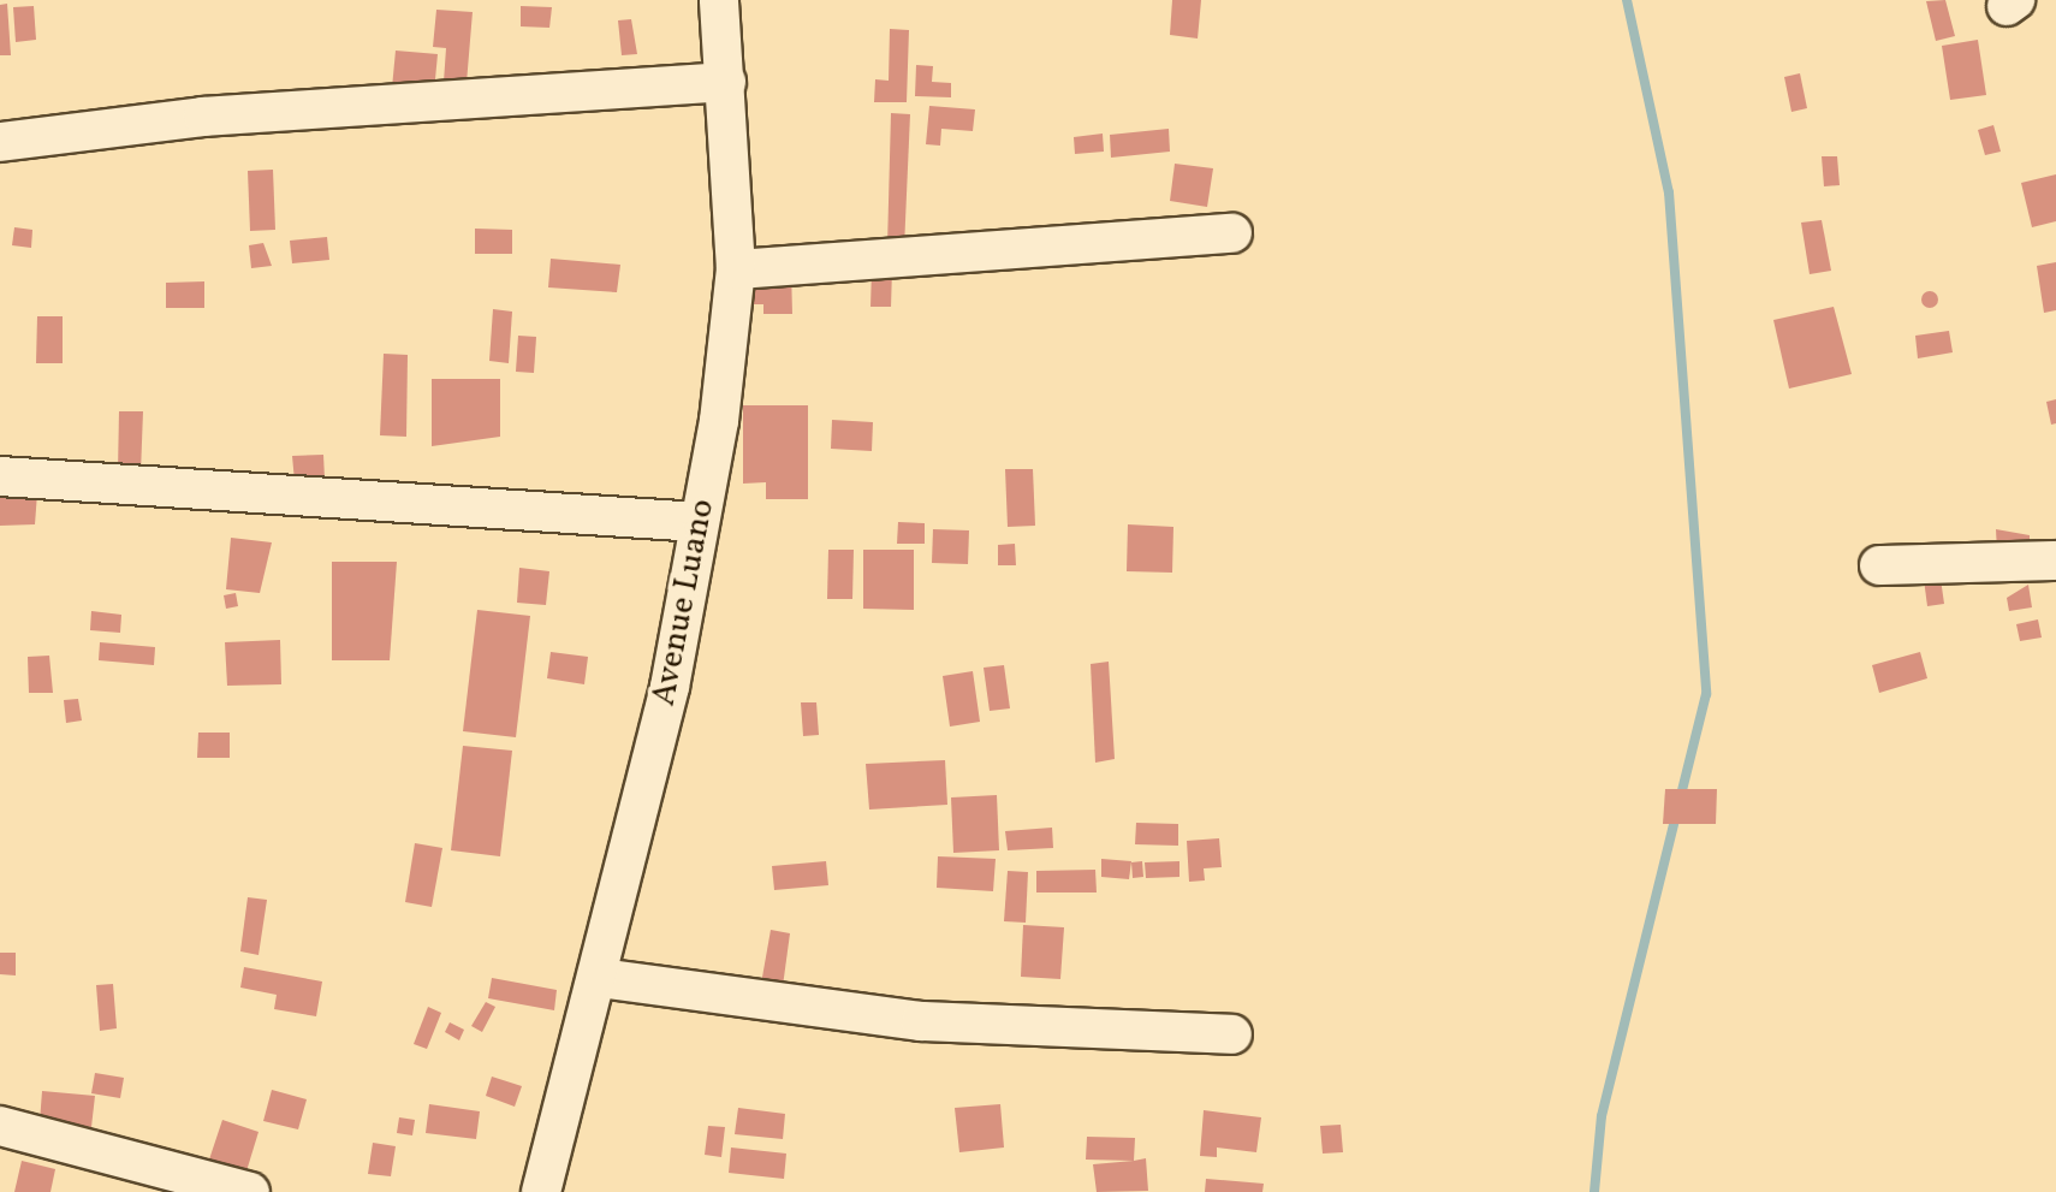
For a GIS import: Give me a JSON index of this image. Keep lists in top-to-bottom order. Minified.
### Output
{"streets":{"street":["Avenue Luano"]}}
